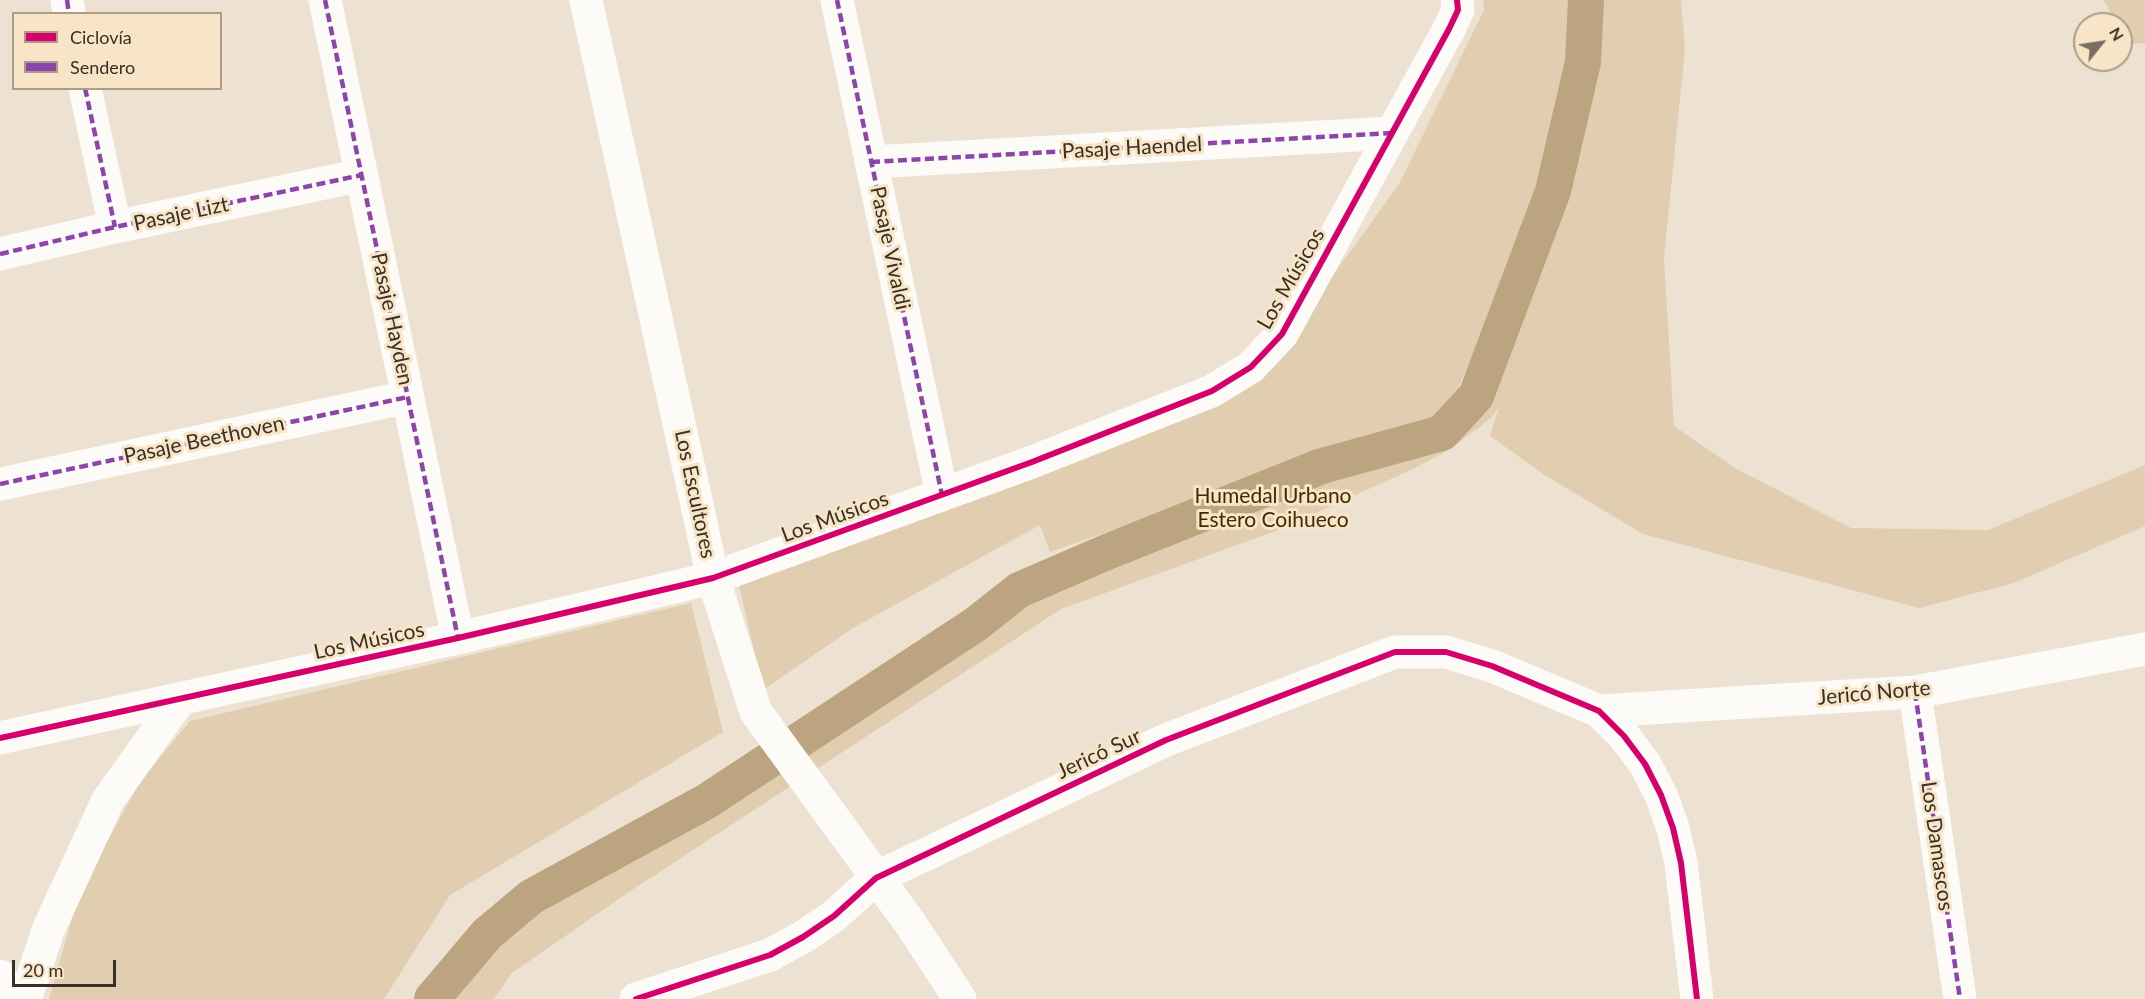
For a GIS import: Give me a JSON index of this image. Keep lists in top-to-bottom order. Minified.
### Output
{"streets":{"street":["Pasaje Haendel","Pasaje Lizt","Pasaje Vivaldi","Los Músicos","Pasaje Hayden","Pasaje Beethoven","Los Escultores","Jericó Norte","Jericó Sur","Los Damascos"]},"crossings":[["Pasaje Haendel","Pasaje Vivaldi"],["Pasaje Haendel","Los Músicos"],["Pasaje Lizt","Pasaje Hayden"],["Pasaje Vivaldi","Los Músicos"],["Los Músicos","Pasaje Hayden"],["Los Músicos","Los Escultores"],["Pasaje Hayden","Pasaje Beethoven"],["Los Escultores","Jericó Sur"],["Jericó Norte","Jericó Sur"],["Jericó Norte","Los Damascos"]],"parks":["Humedal Urbano Estero Coihueco"],"legend":["Ciclovía","Sendero"],"scale_bar":"20 m","north":"top right"}
